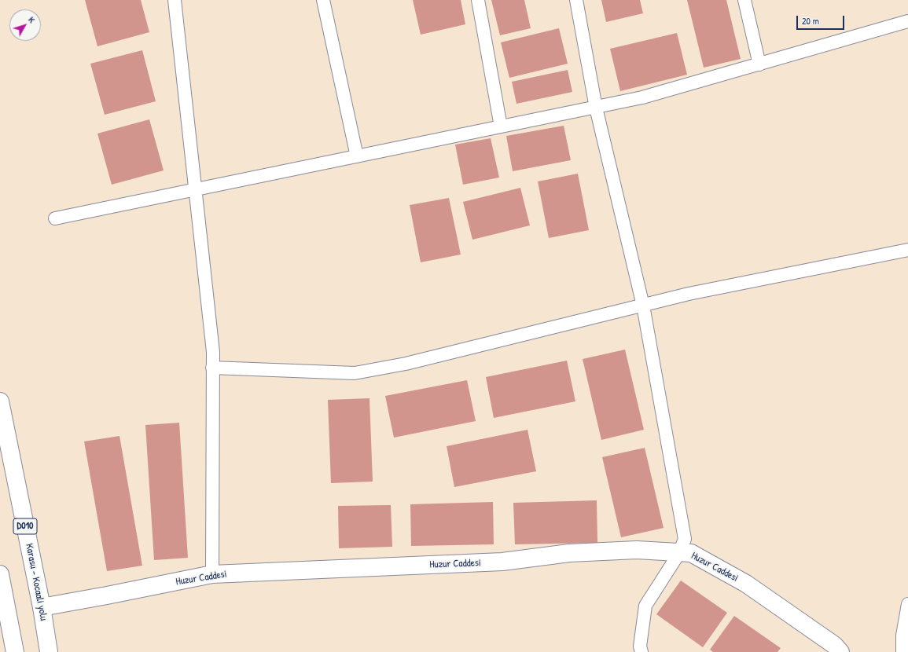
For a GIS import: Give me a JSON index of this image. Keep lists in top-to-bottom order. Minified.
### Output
{"streets":{"main road":["D010","Huzur Caddesi","Karasu - Kocaali yolu"]},"crossings":[["Huzur Caddesi","Karasu - Kocaali yolu"]],"scale_bar":"20 m","north":"top right"}
